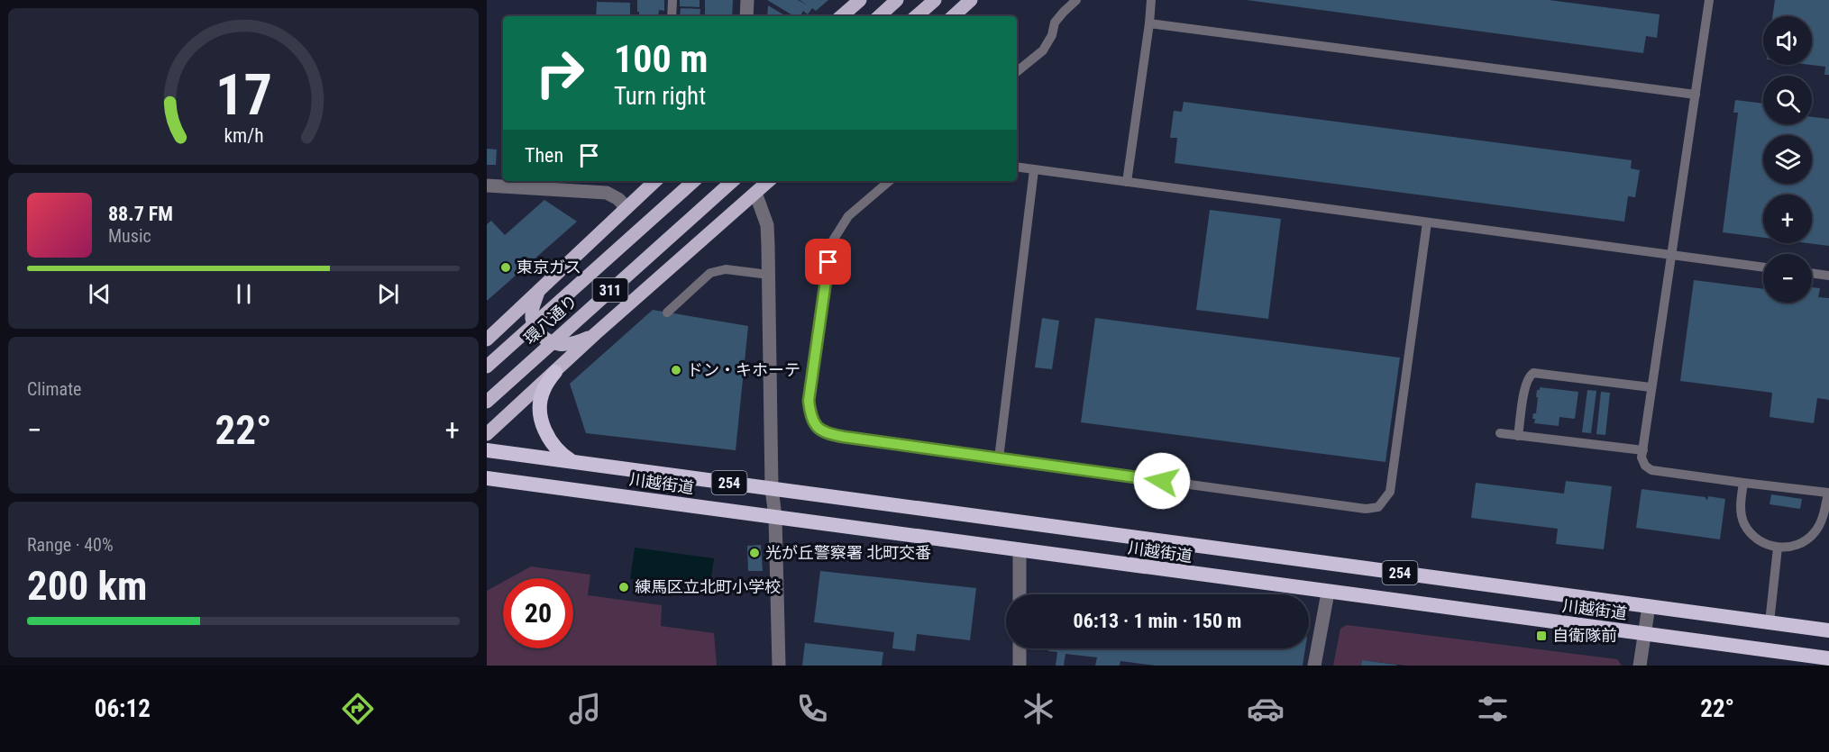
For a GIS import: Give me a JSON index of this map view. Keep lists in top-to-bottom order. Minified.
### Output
{"streets":{"highway":["254","川越街道"],"main road":["311","環八通り"]},"places":{"other":["東京ガス","ドン・キホーテ","光が丘警察署 北町交番","練馬区立北町小学校"],"transit":["自衛隊前"]},"page":{"map_buttons":["+","−"],"turn":["100 m","Turn right"],"then":"Then","song":["88.7 FM","Music"],"tile":["Climate",["Range · 40%","200 km"]],"heat":["−","22°","+"],"limit":"20","trip":"06:13 · 1 min · 150 m","tabs":["06:12","22°"],"gauge":["17","km/h"]}}
